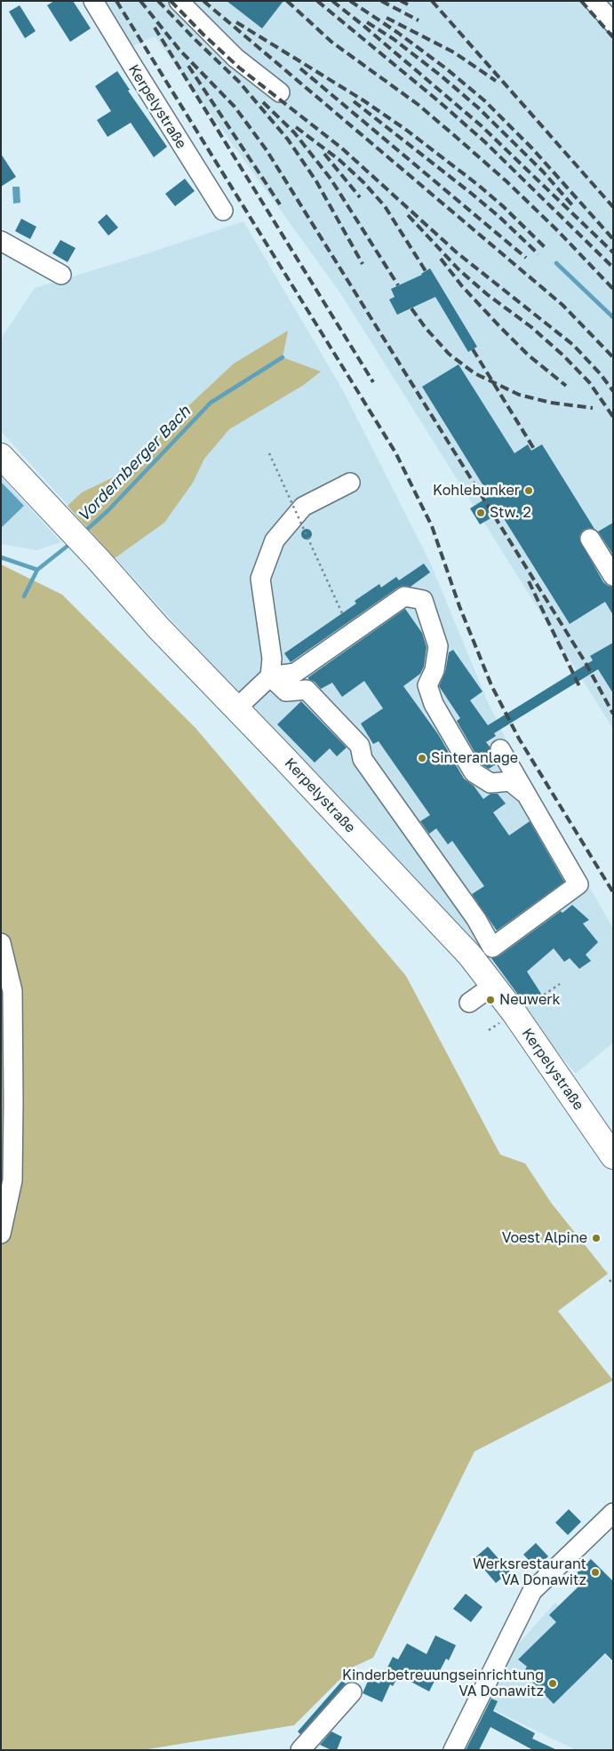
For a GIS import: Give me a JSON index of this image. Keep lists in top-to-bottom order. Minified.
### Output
{"streets":{"main road":["Kerpelystraße"]},"water":["Vordernberger Bach"],"places":["Kohlebunker","Stw. 2","Sinteranlage","Neuwerk","Voest Alpine","Werksrestaurant VA Donawitz","Kinderbetreuungseinrichtung VA Donawitz"]}
